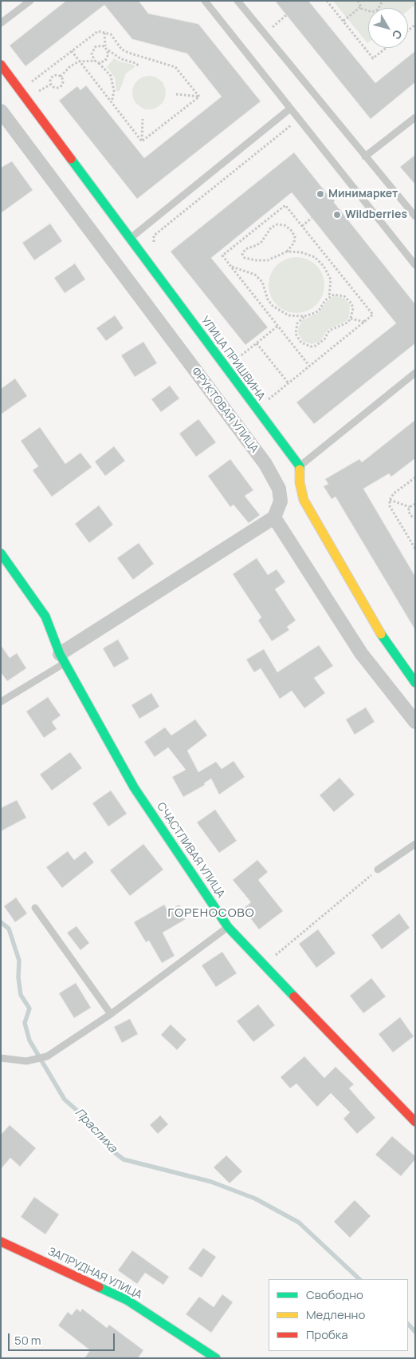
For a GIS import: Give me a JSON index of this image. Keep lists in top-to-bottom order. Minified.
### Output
{"streets":{"street":["УЛИЦА ПРИШВИНА","ФРУКТОВАЯ УЛИЦА","СЧАСТЛИВАЯ УЛИЦА","ЗАПРУДНАЯ УЛИЦА"]},"districts":["ГОРЕНОСОВО"],"water":["Праслиха"],"places":["Минимаркет","Wildberries"],"legend":["Свободно","Медленно","Пробка"],"scale_bar":"50 m","north":"bottom right"}
